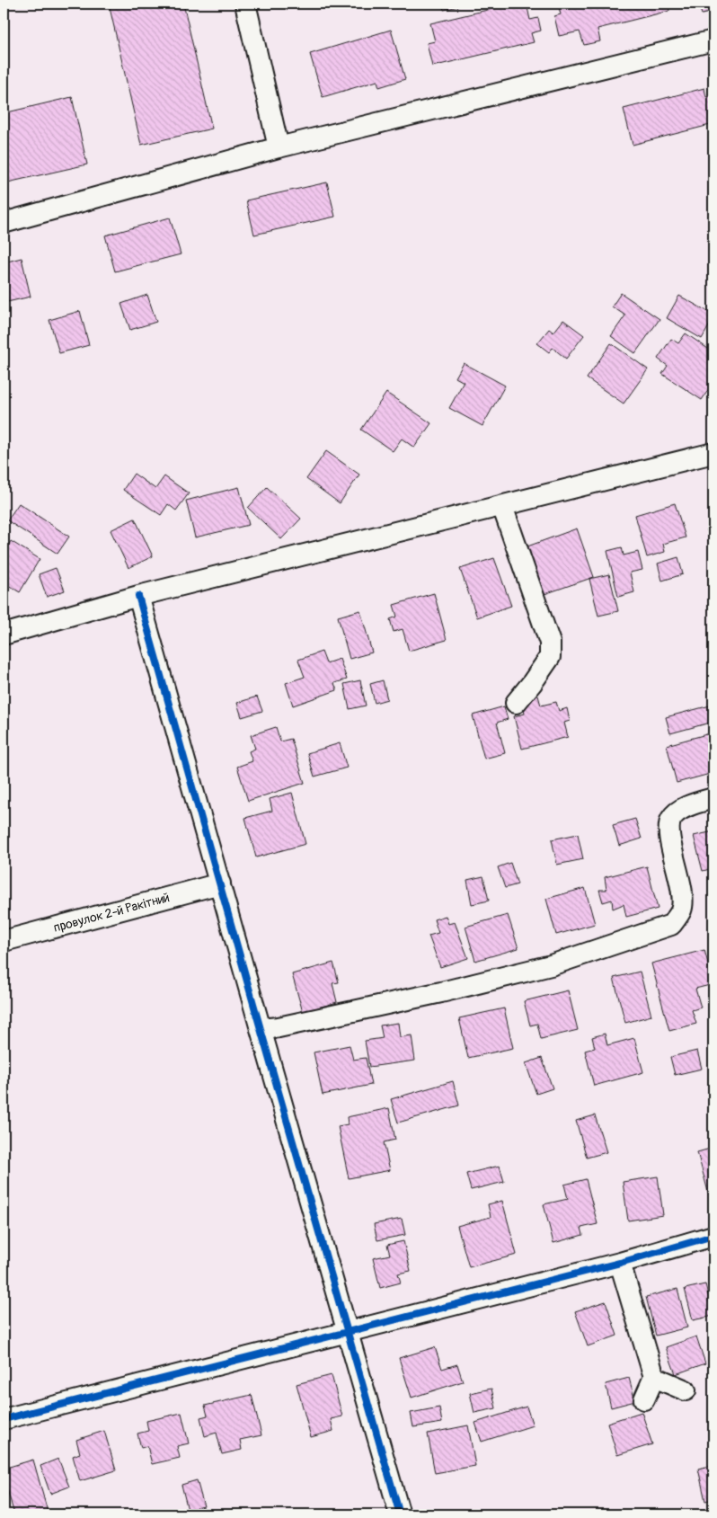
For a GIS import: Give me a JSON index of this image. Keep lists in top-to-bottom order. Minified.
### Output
{"streets":{"street":["провулок 2-й Ракітний"]}}
